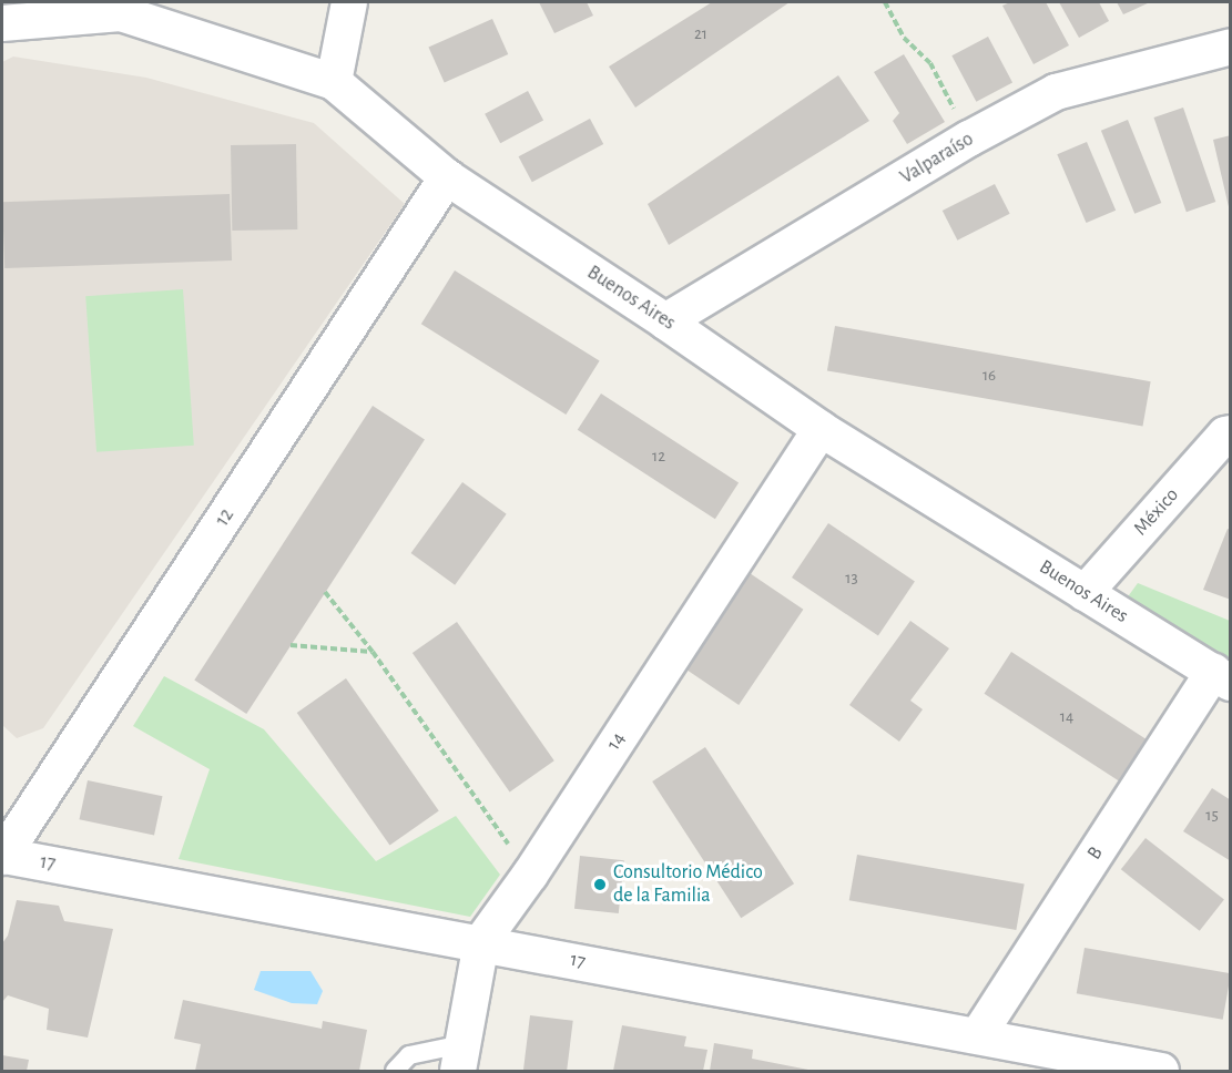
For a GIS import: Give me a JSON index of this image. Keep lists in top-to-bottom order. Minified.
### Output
{"streets":{"street":["Valparaíso","Buenos Aires","México","12","14","B","17"]},"crossings":[["Valparaíso","Buenos Aires"],["Buenos Aires","México"],["Buenos Aires","12"],["Buenos Aires","14"],["Buenos Aires","B"],["12","17"],["14","17"],["B","17"]],"places":["Consultorio Médico de la Familia"],"house_numbers":["21","16","12","13","14","15"]}
